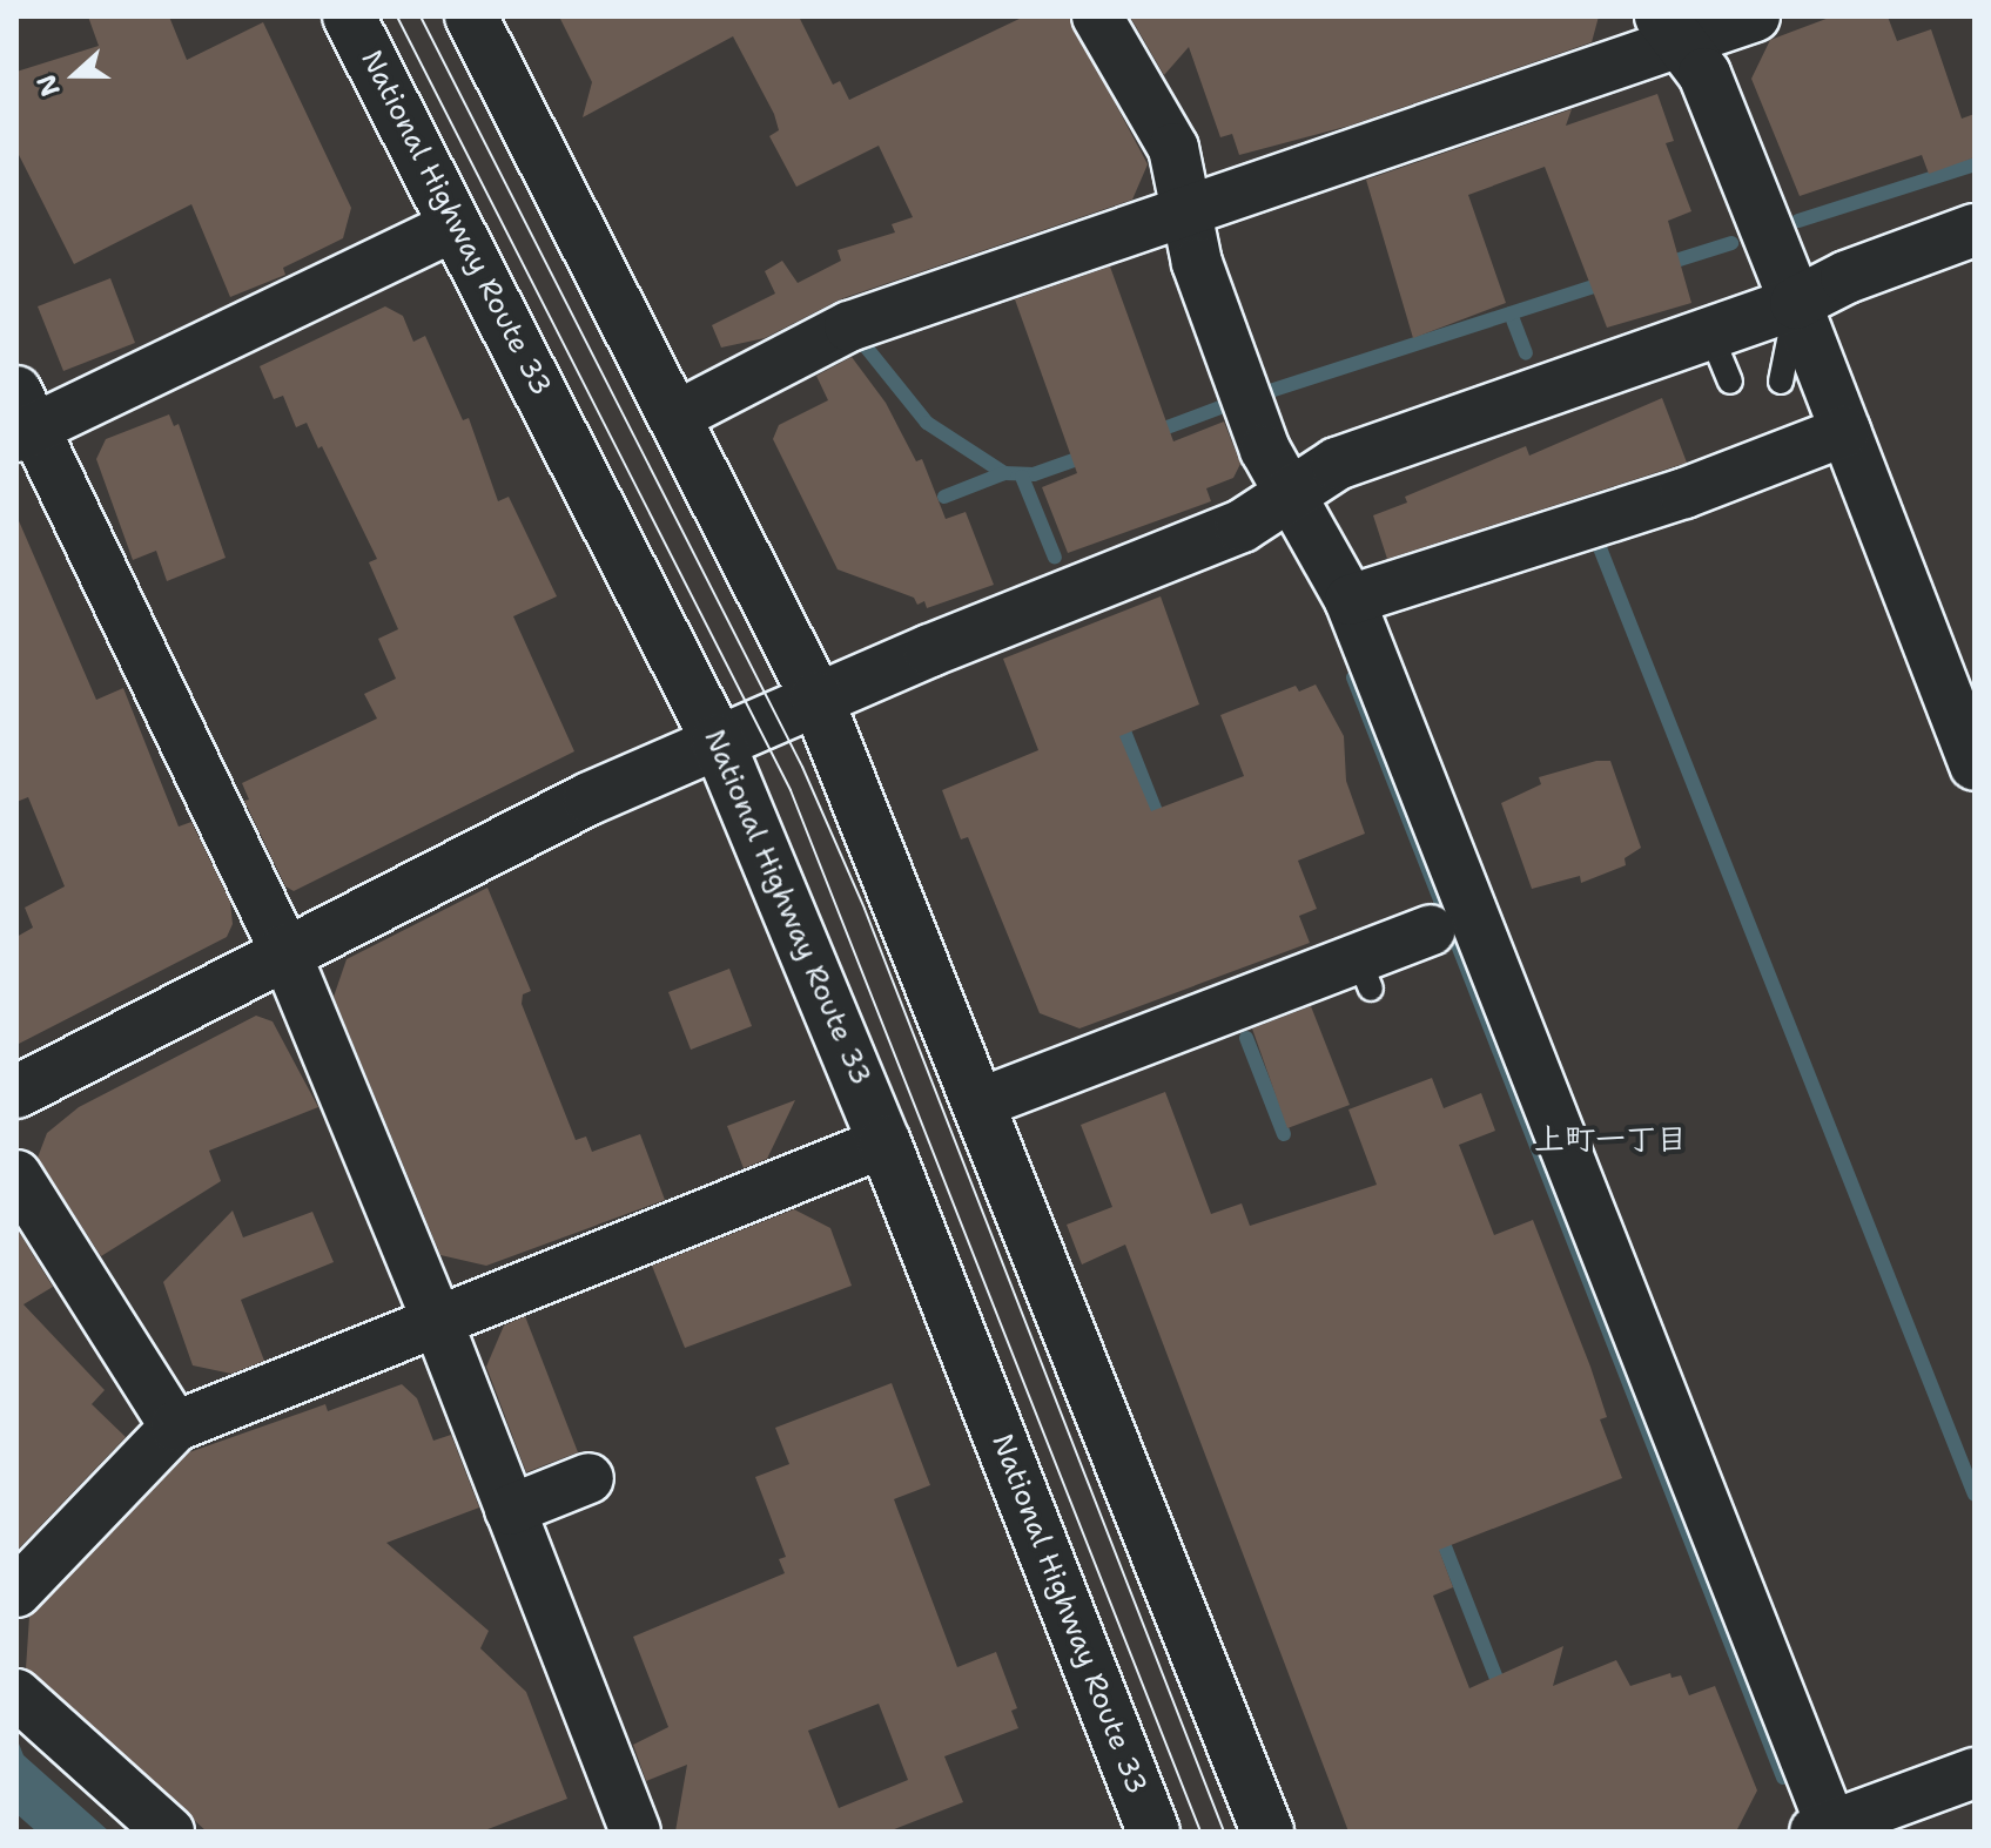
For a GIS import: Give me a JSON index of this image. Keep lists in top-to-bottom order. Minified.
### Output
{"streets":{"main road":["National Highway Route 33"]},"districts":["上町一丁目"],"north":"left"}
